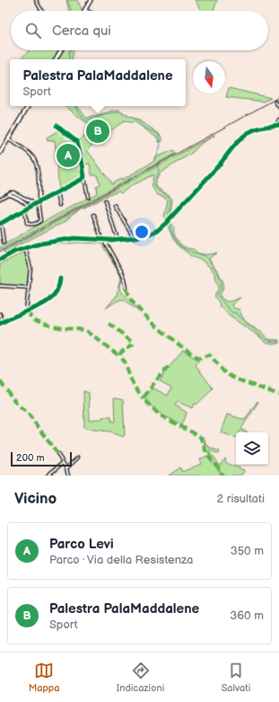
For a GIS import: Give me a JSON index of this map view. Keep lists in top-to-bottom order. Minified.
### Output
{"scale_bar":"200 m","north":"bottom","page":{"search":"Cerca qui","popup":["Palestra PalaMaddalene","Sport"],"pins":["B","A"],"scale":"200 m","heading":["Vicino","2 risultati"],"list":[{"mark":"A","name":"Parco Levi","note":"Parco · Via della Resistenza","value":"350 m"},{"mark":"B","name":"Palestra PalaMaddalene","note":"Sport","value":"360 m"}],"nav":["Mappa","Indicazioni","Salvati"]}}
